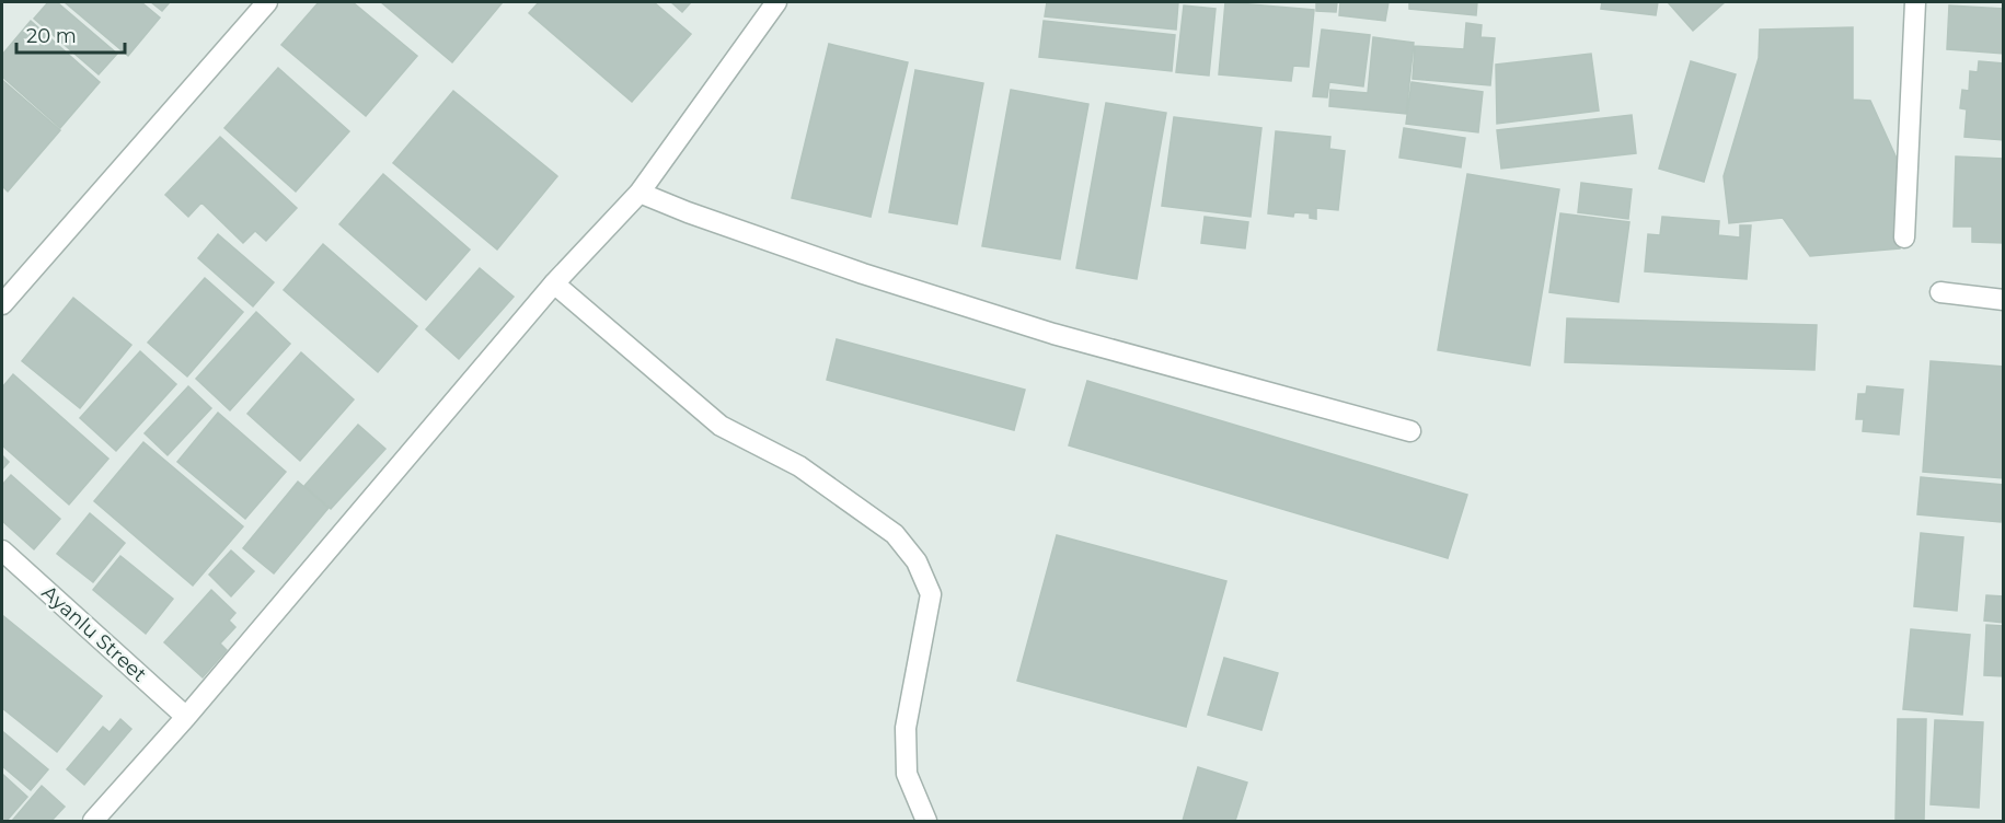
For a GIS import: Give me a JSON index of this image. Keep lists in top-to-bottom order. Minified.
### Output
{"streets":{"street":["Ayanlu Street"]},"scale_bar":"20 m"}
